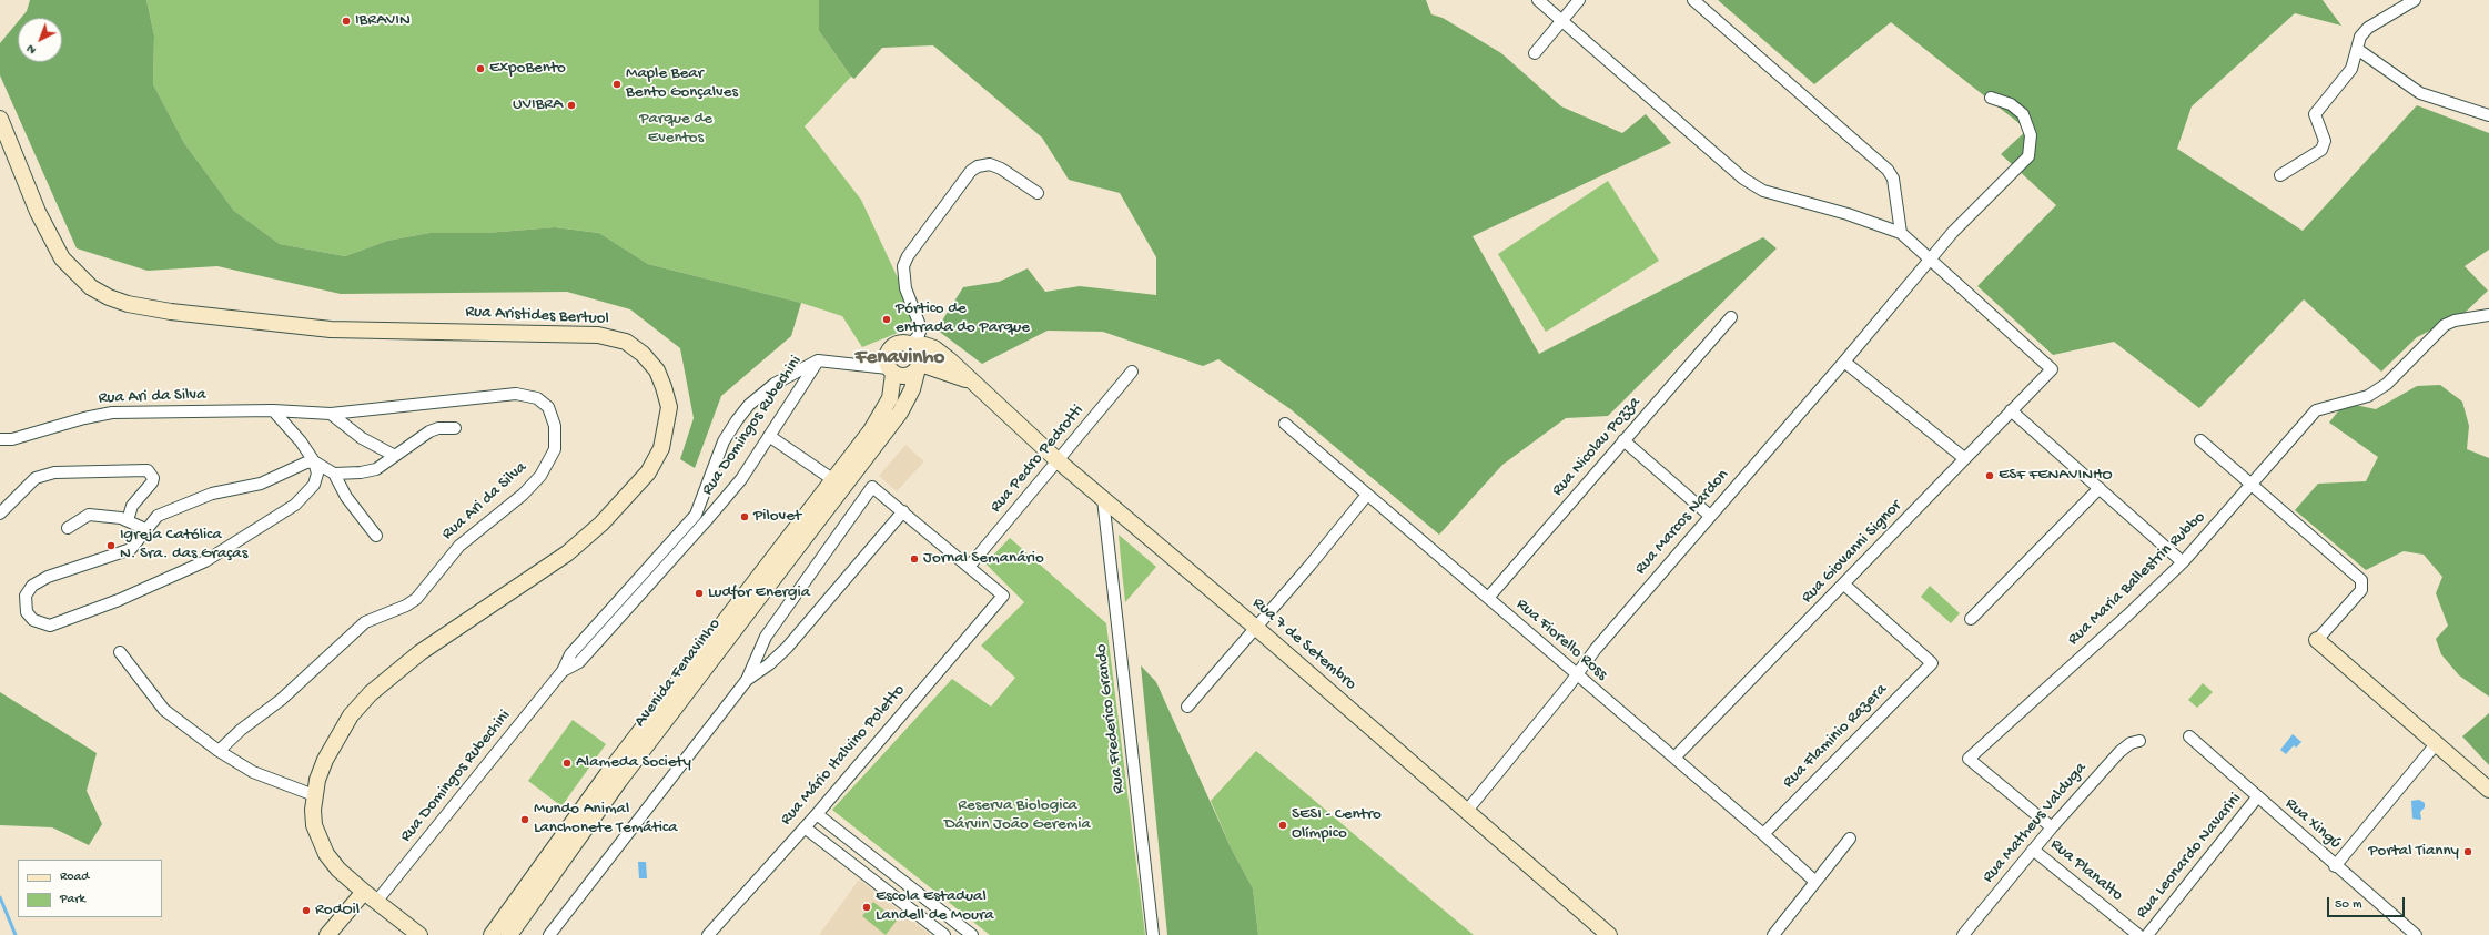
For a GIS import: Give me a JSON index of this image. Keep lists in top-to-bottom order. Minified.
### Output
{"streets":{"street":["Rua Aristides Bertuol","Rua Ari da Silva","Rua Domingos Rubechini","Rua Nicolau Pozza","Rua Pedro Pedrotti","Rua Marcos Nardon","Rua Giovanni Signor","Rua Maria Ballestrin Rubbo","Rua Fiorello Ross","Rua 7 de Setembro","Avenida Fenavinho","Rua Frederico Grando","Rua Flaminio Razera","Rua Mário Italvino Poletto","Rua Matheus Valduga","Rua Xingú","Rua Leonardo Navarini","Rua Planalto"]},"crossings":[["Rua Aristides Bertuol","Rua Domingos Rubechini"],["Rua Nicolau Pozza","Rua Fiorello Ross"],["Rua Pedro Pedrotti","Rua 7 de Setembro"],["Rua Pedro Pedrotti","Rua Mário Italvino Poletto"],["Rua Marcos Nardon","Rua Giovanni Signor"],["Rua Marcos Nardon","Rua Fiorello Ross"],["Rua Marcos Nardon","Rua 7 de Setembro"],["Rua Giovanni Signor","Rua Fiorello Ross"],["Rua Giovanni Signor","Rua Flaminio Razera"],["Rua Maria Ballestrin Rubbo","Rua Matheus Valduga"],["Rua Fiorello Ross","Rua Flaminio Razera"],["Rua 7 de Setembro","Avenida Fenavinho"],["Rua 7 de Setembro","Rua Frederico Grando"],["Rua Matheus Valduga","Rua Planalto"],["Rua Xingú","Rua Leonardo Navarini"]],"districts":["Fenavinho"],"parks":["Parque de Eventos","Reserva Biologica Dárvin João Geremia"],"places":["IBRAVIN","ExpoBento","Maple Bear Bento Gonçalves","UVIBRA","Pórtico de entrada do Parque","ESF FENAVINHO","Pilovet","Igreja Católica N. Sra. das Graças","Jornal Semanário","Ludfor Energia","Alameda Society","Mundo Animal Lanchonete Temática","SESI - Centro Olímpico","Portal Tianny","Escola Estadual Landell de Moura","RodOil"],"legend":["Road","Park"],"scale_bar":"50 m","north":"bottom left"}
